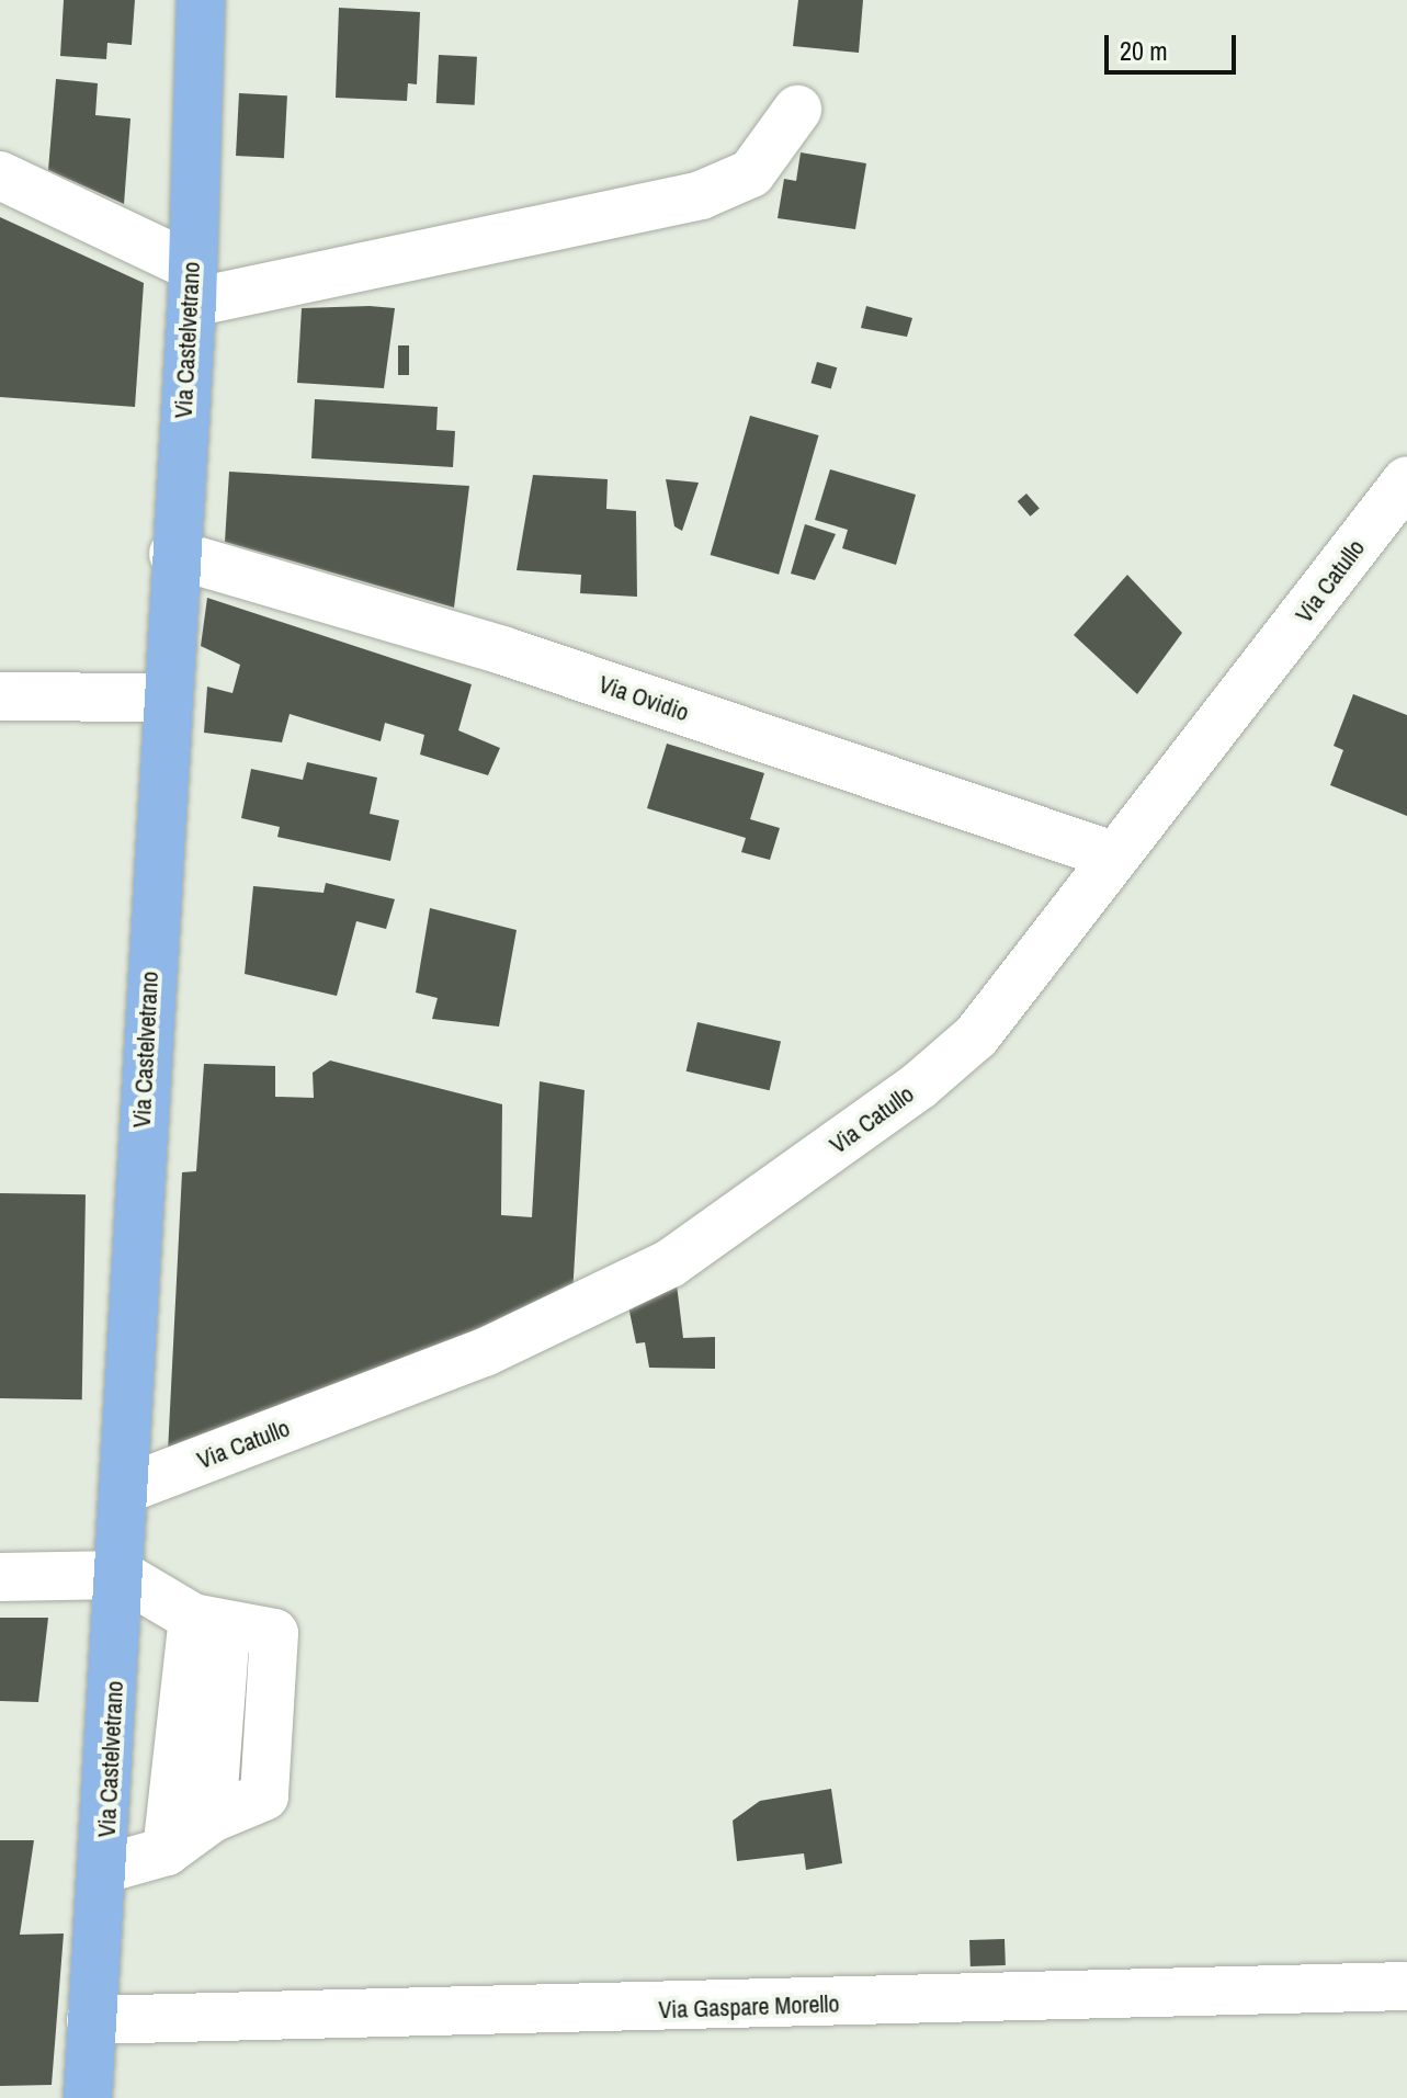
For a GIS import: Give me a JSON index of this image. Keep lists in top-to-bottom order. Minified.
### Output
{"streets":{"main road":["Via Castelvetrano"],"street":["Via Catullo","Via Ovidio","Via Gaspare Morello"]},"crossings":[["Via Castelvetrano","Via Catullo"],["Via Castelvetrano","Via Ovidio"],["Via Castelvetrano","Via Gaspare Morello"],["Via Catullo","Via Ovidio"]],"scale_bar":"20 m"}
